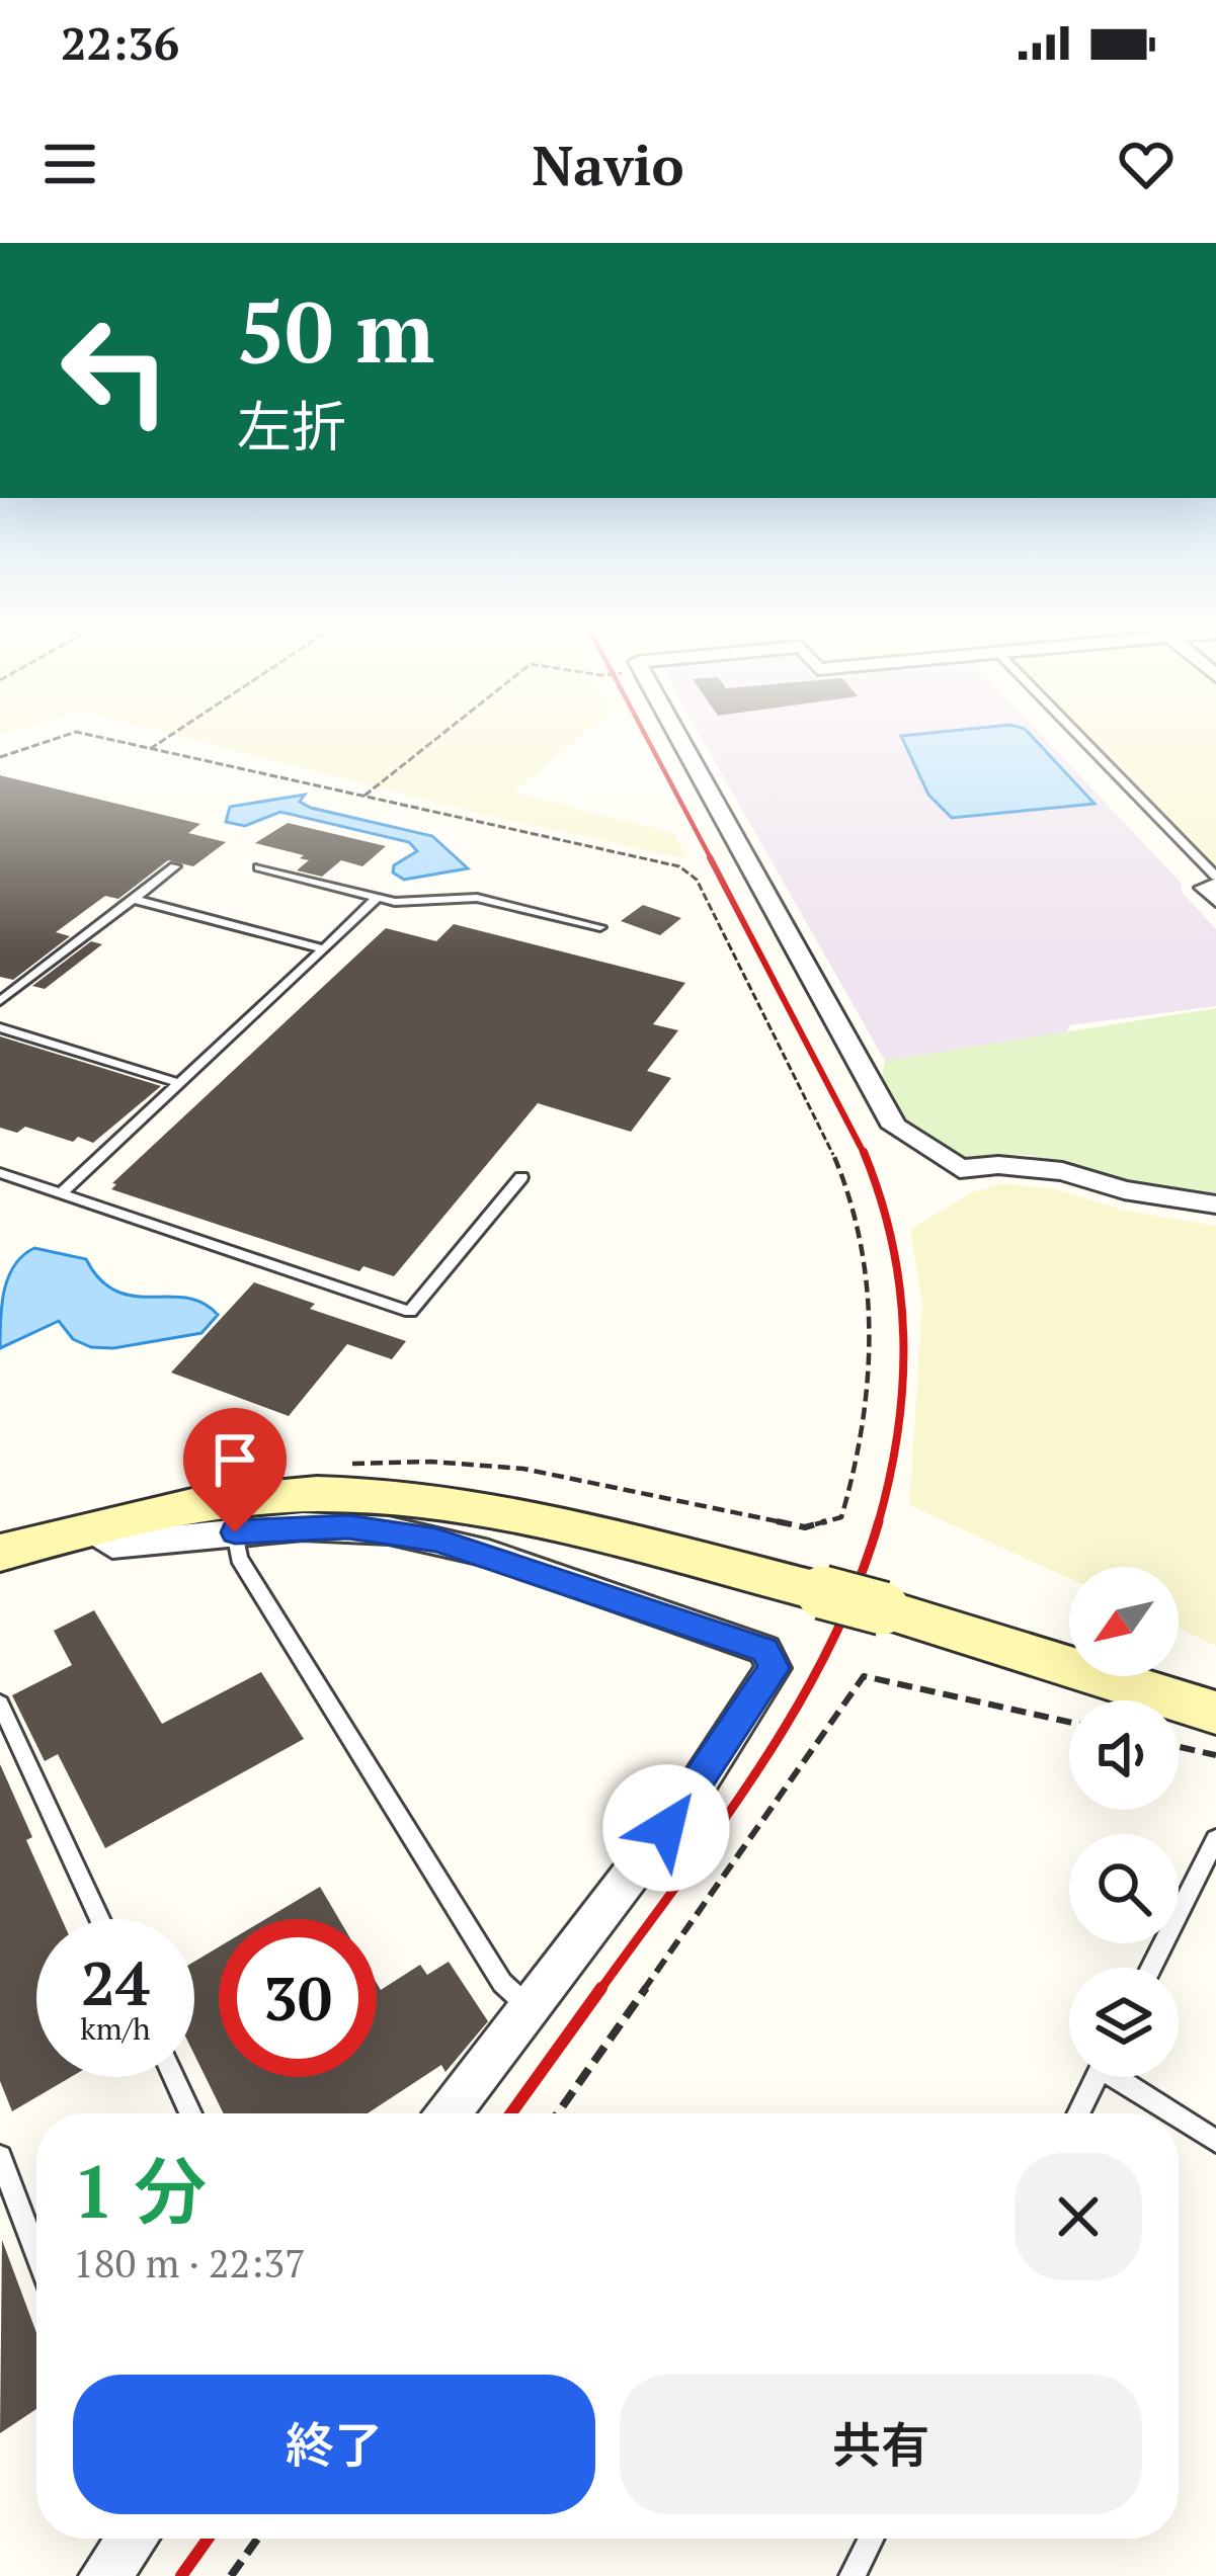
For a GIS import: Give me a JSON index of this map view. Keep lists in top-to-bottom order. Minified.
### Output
{"north":"bottom left","page":{"status":"22:36","header":"Navio","turn":["50 m","左折"],"speed":"24 km/h","limit":"30","heading":["1 分","180 m · 22:37"],"buttons":["終了","共有"]}}
